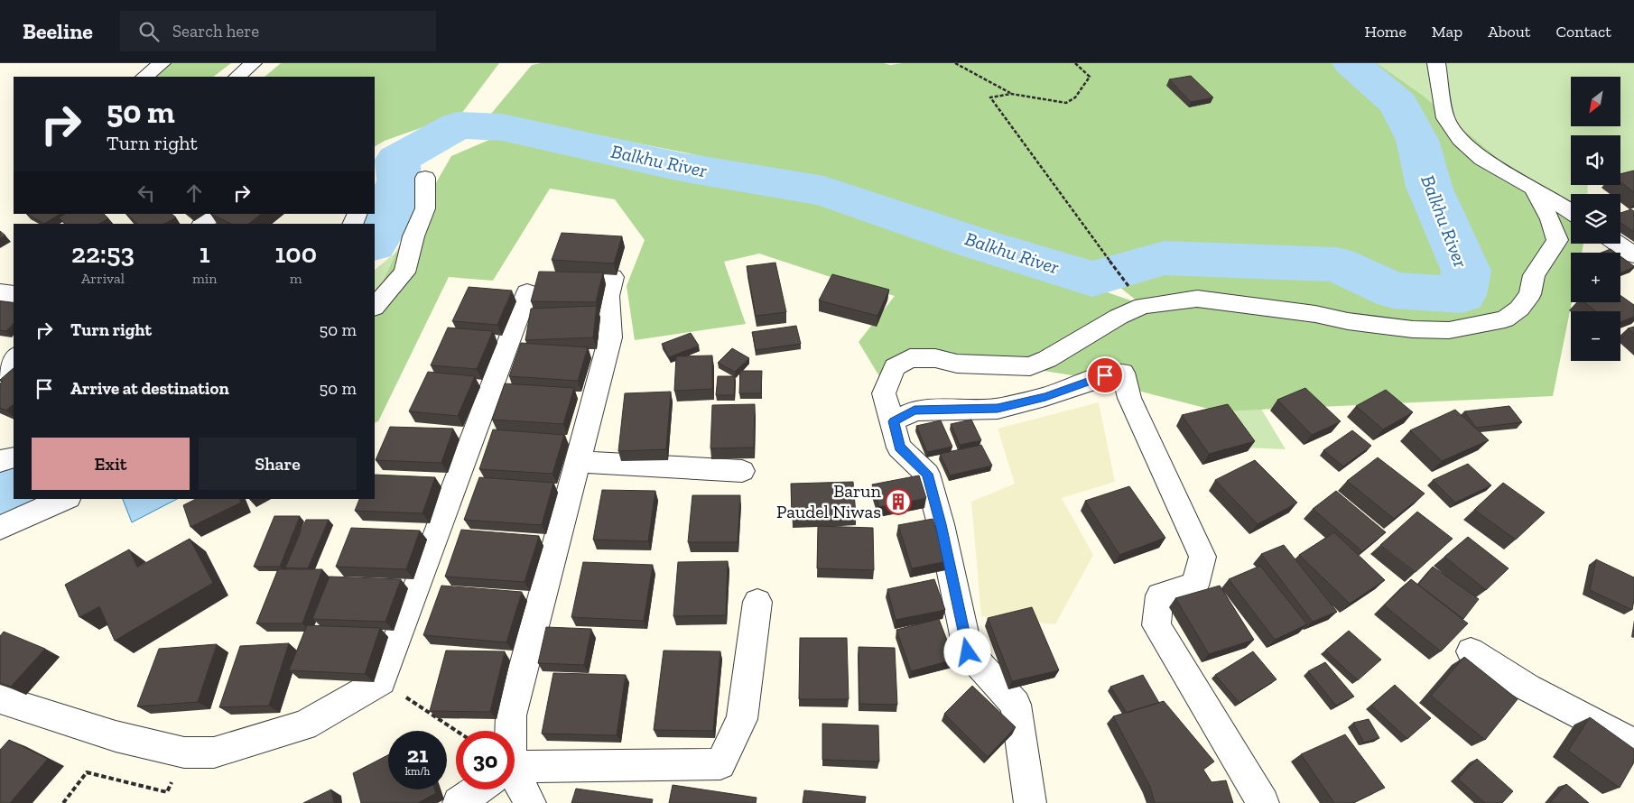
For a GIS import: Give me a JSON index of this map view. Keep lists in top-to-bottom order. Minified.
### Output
{"water":["Balkhu River"],"places":{"building":["Barun Paudel Niwas"]},"north":"bottom left","page":{"header":"Beeline","search":"Search here","nav":["Home","Map","About","Contact"],"map_buttons":["+","−"],"turn":["50 m","Turn right"],"eta":["22:53","Arrival","1","min","100","m"],"list":[{"name":"Turn right","value":"50 m"},{"name":"Arrive at destination","value":"50 m"}],"buttons":["Exit","Share"],"speed":"21 km/h","limit":"30"}}
